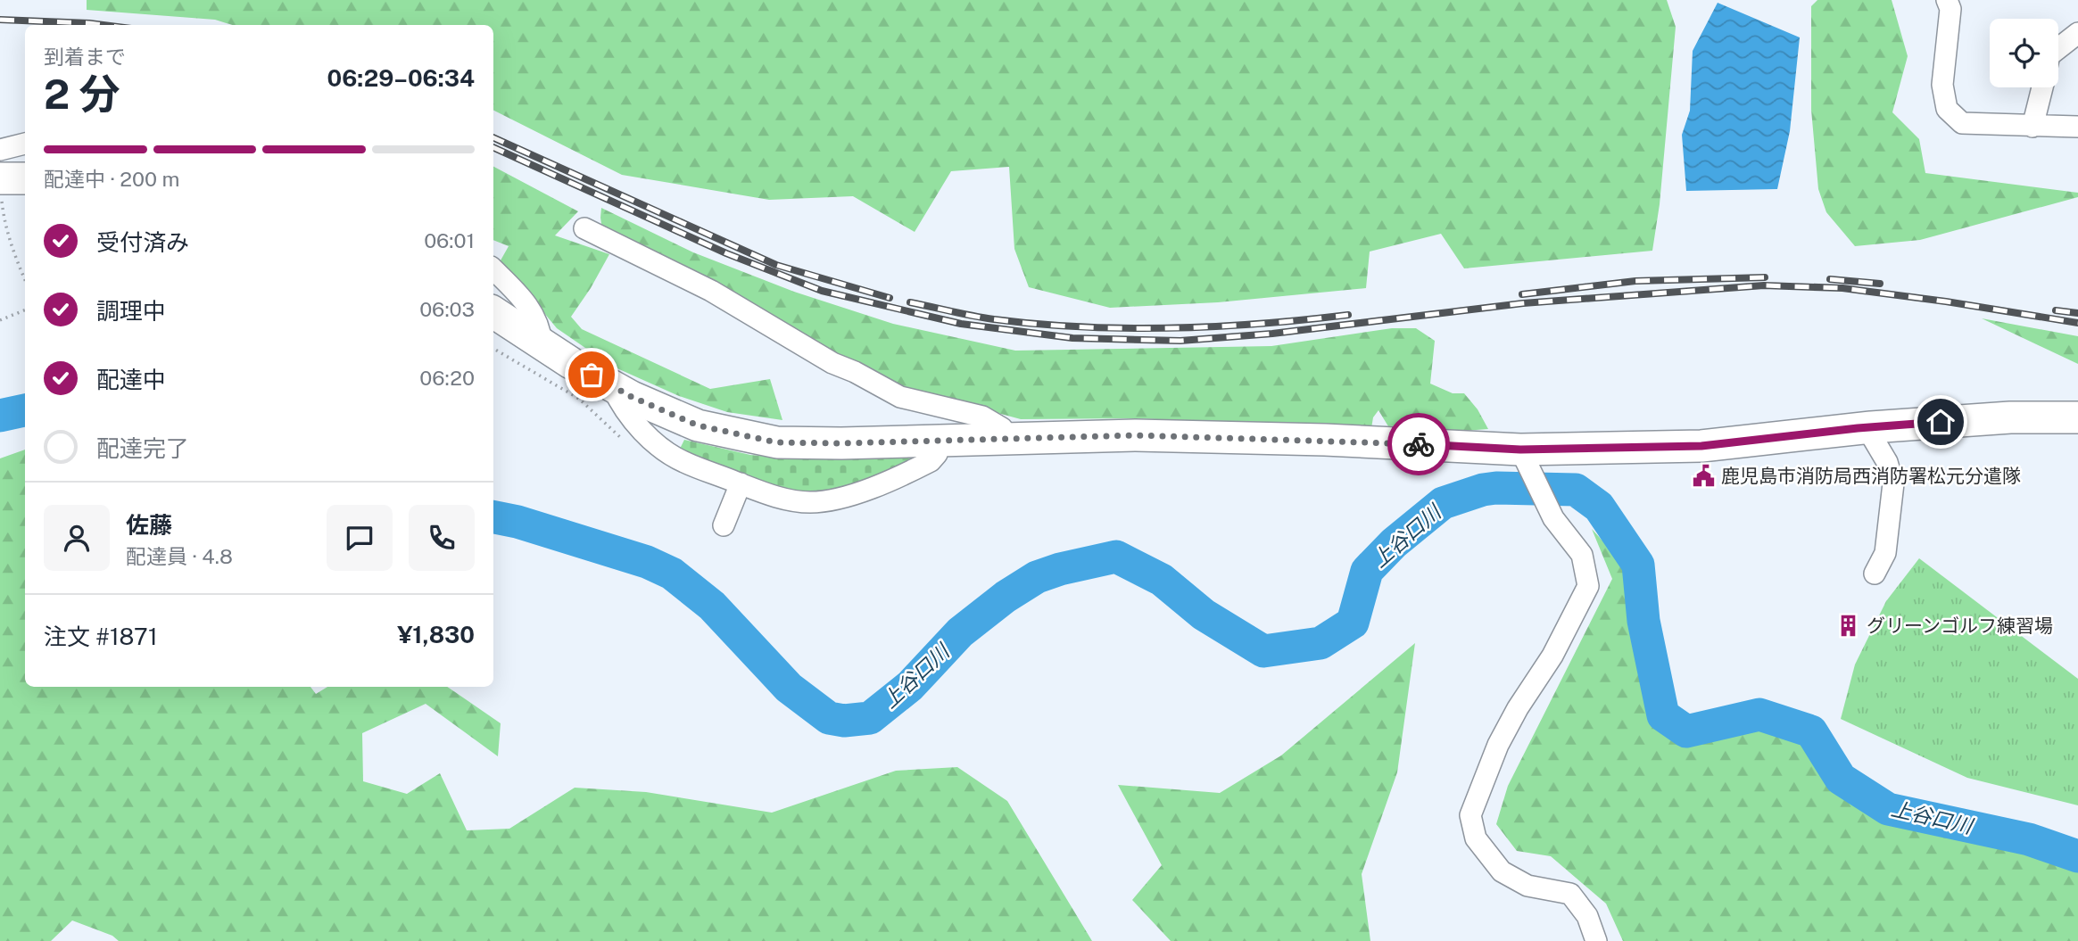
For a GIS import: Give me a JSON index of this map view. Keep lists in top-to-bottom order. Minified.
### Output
{"water":["上谷口川"],"places":{"public building":["鹿児島市消防局西消防署松元分遣隊"],"building":["グリーンゴルフ練習場"]},"page":{"heading":["2 分","到着まで","06:29–06:34"],"panel":["佐藤","配達員 · 4.8","注文 #1871","¥1,830"],"bar":"配達中 · 200 m","list":[["受付済み","06:01"],["調理中","06:03"],["配達中","06:20"],"配達完了"]}}
